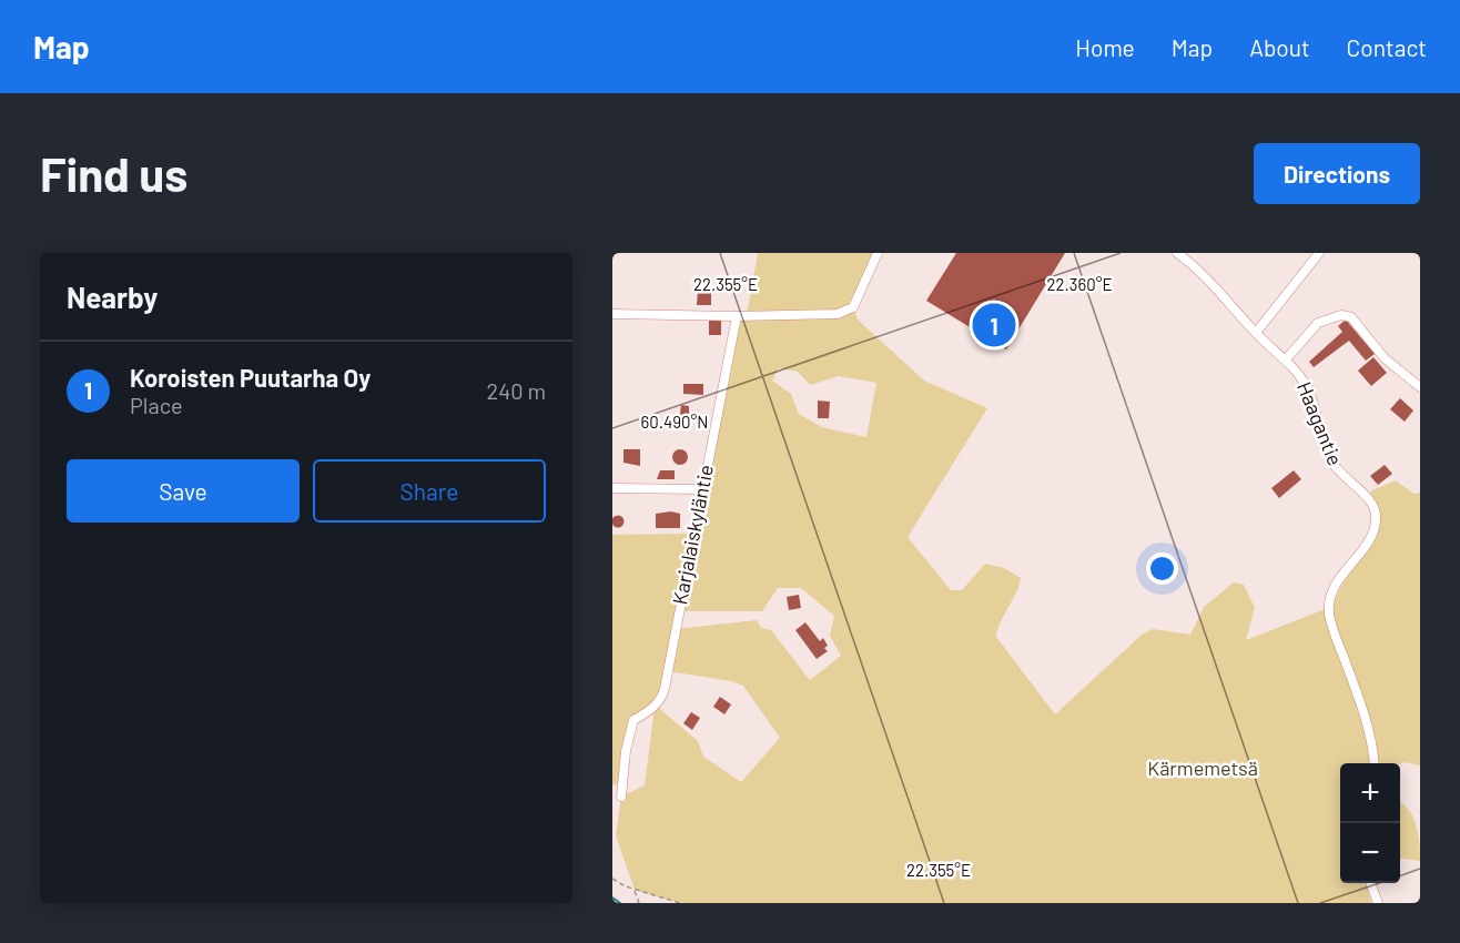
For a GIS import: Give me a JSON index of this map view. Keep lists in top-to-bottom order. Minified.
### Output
{"streets":{"street":["Haagantie","Karjalaiskyläntie"]},"parks":["Kärmemetsä"],"page":{"header":"Map","nav":["Home","Map","About","Contact"],"buttons":["Directions",["Save","Share"]],"title":"Find us","heading":"Nearby","pins":"1","list":[{"mark":"1","name":"Koroisten Puutarha Oy","note":"Place","value":"240 m"}],"map_buttons":["+","−"]},"coordinates":["22.355°E","22.360°E","60.490°N"]}
